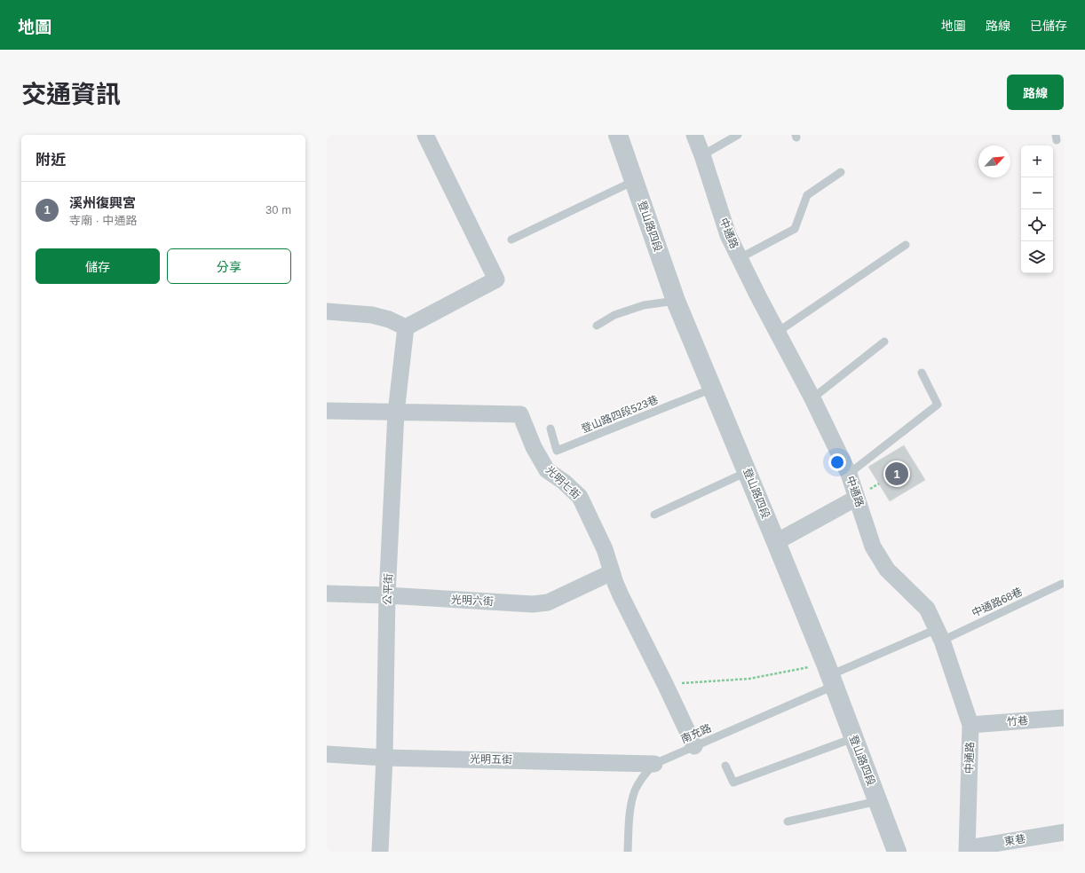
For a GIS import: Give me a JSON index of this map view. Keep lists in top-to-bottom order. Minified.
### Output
{"streets":{"street":["登山路四段","中通路","光明七街","公平街","光明六街","竹巷","光明五街","東巷"],"lane":["登山路四段523巷","中通路68巷","南充路"]},"crossings":[["登山路四段","登山路四段523巷"],["登山路四段","中通路68巷"],["登山路四段","南充路"],["中通路","中通路68巷"],["中通路","竹巷"],["中通路","東巷"],["光明七街","公平街"],["光明七街","光明六街"],["光明七街","南充路"],["公平街","光明六街"],["公平街","光明五街"],["中通路68巷","南充路"],["南充路","光明五街"]],"north":"top right","page":{"header":"地圖","nav":["地圖","路線","已儲存"],"title":"交通資訊","buttons":["路線",["儲存","分享"]],"heading":"附近","map_buttons":["+","−"],"list":[{"mark":"1","name":"溪州復興宮","note":"寺廟 · 中通路","value":"30 m"}],"pins":"1"}}
